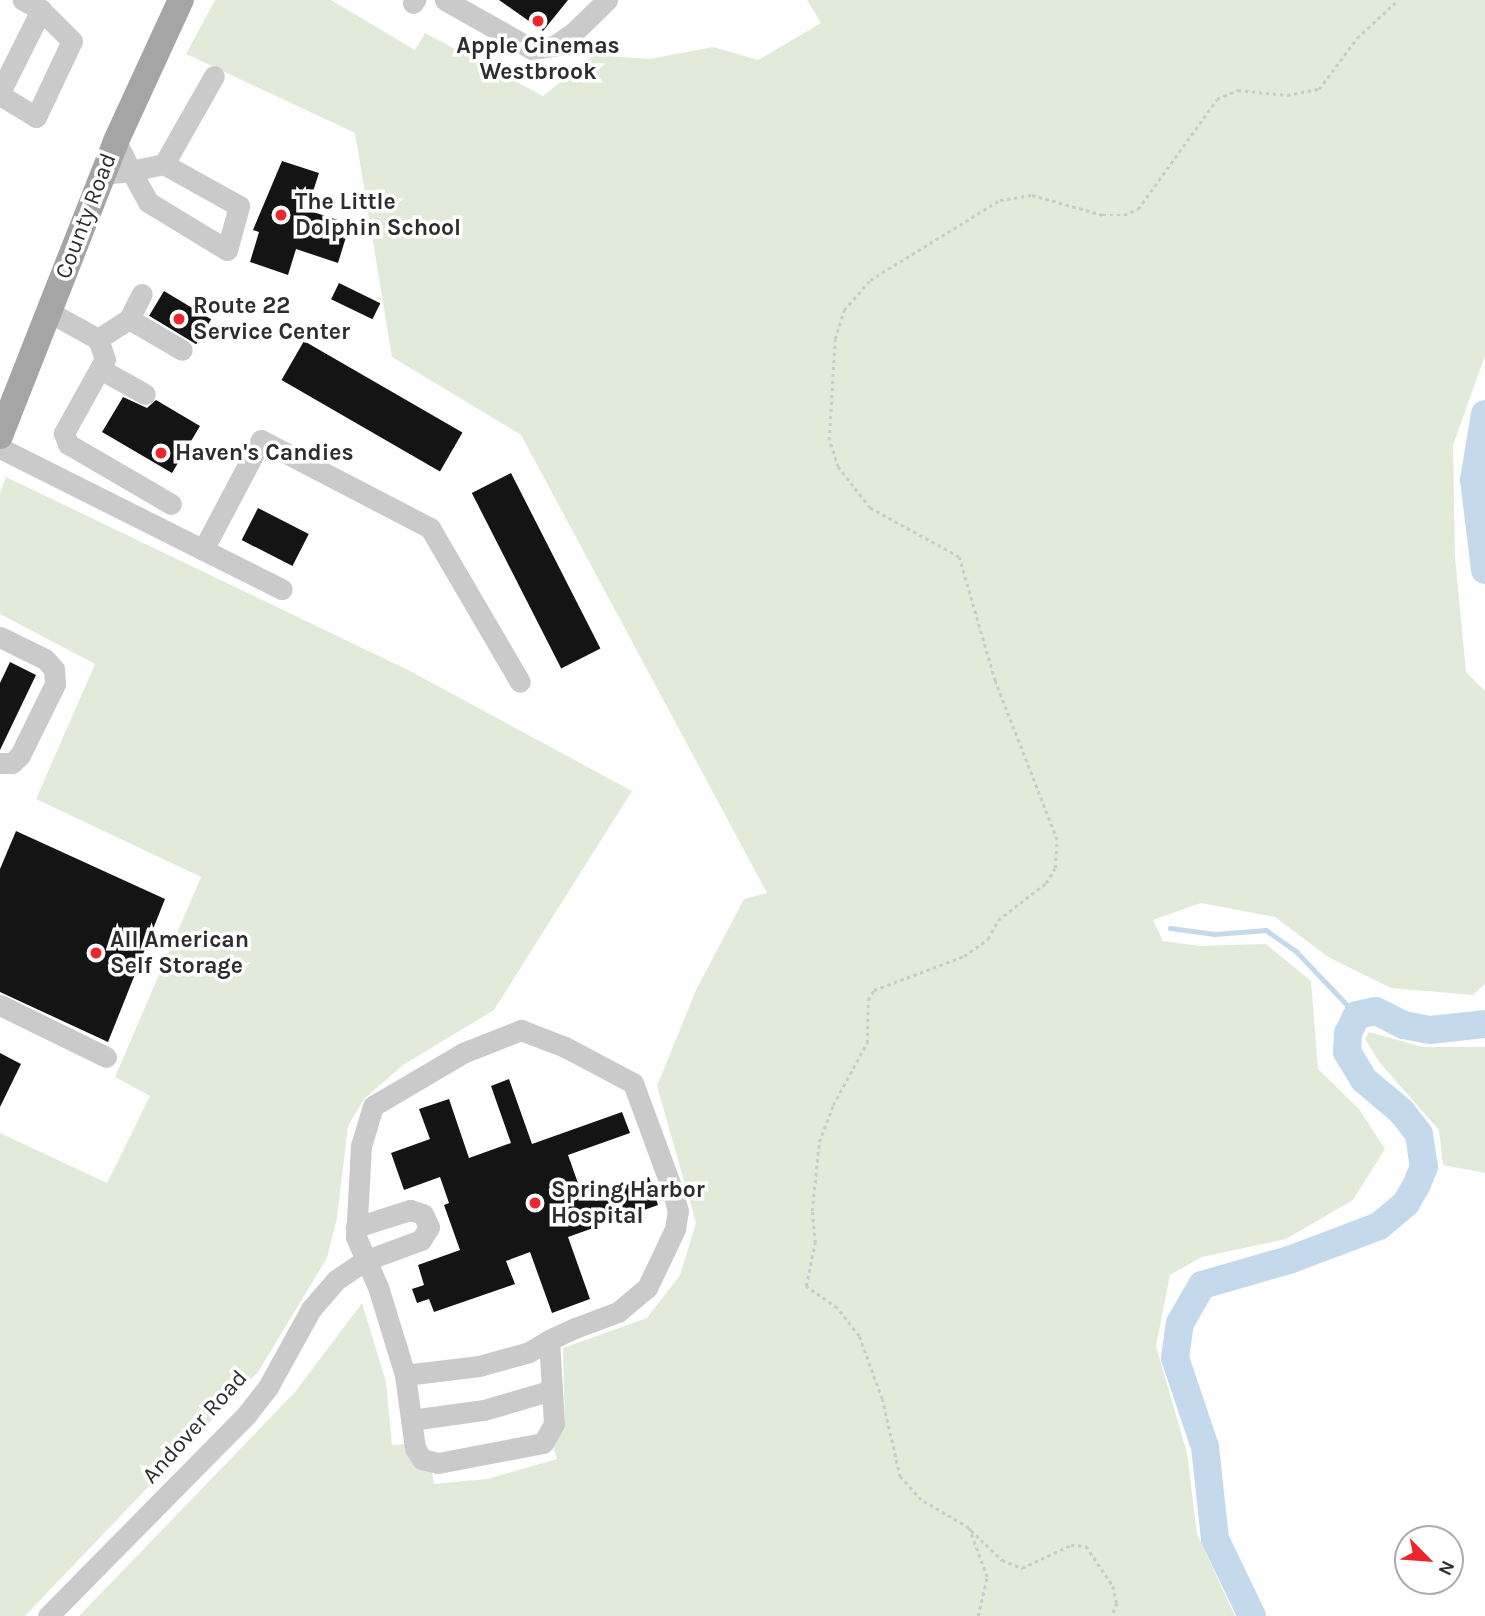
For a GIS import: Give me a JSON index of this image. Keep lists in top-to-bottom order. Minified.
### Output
{"streets":{"main road":["County Road"],"lane":["Andover Road"]},"places":["Apple Cinemas Westbrook","The Little Dolphin School","Route 22 Service Center","Haven's Candies","All American Self Storage","Spring Harbor Hospital"],"north":"bottom right"}
